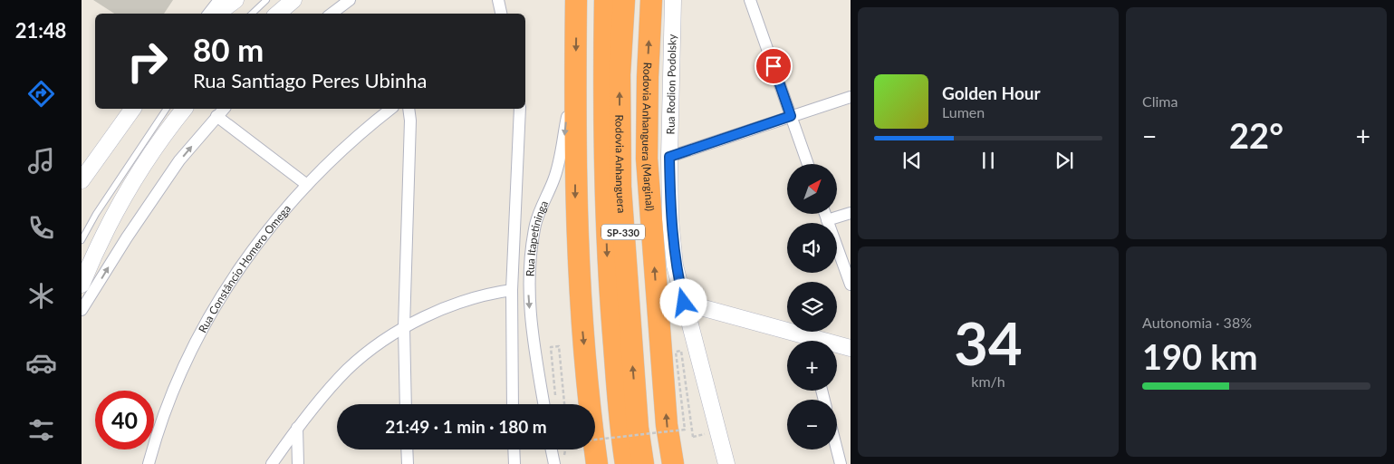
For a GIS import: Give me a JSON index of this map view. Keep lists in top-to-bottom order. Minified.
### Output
{"streets":{"highway":["Rodovia Anhanguera (Marginal)","Rodovia Anhanguera","SP-330"],"street":["Rua Rodion Podolsky","Rua Itapetininga","Rua Constâncio Homero Omega"]},"north":"top right","page":{"tabs":"21:48","tile":["Clima",["34","km/h"],["Autonomia · 38%","190 km"]],"turn":["80 m","Rua Santiago Peres Ubinha"],"song":["Golden Hour","Lumen"],"heat":["−","22°","+"],"map_buttons":["+","−"],"limit":"40","trip":"21:49 · 1 min · 180 m"}}
